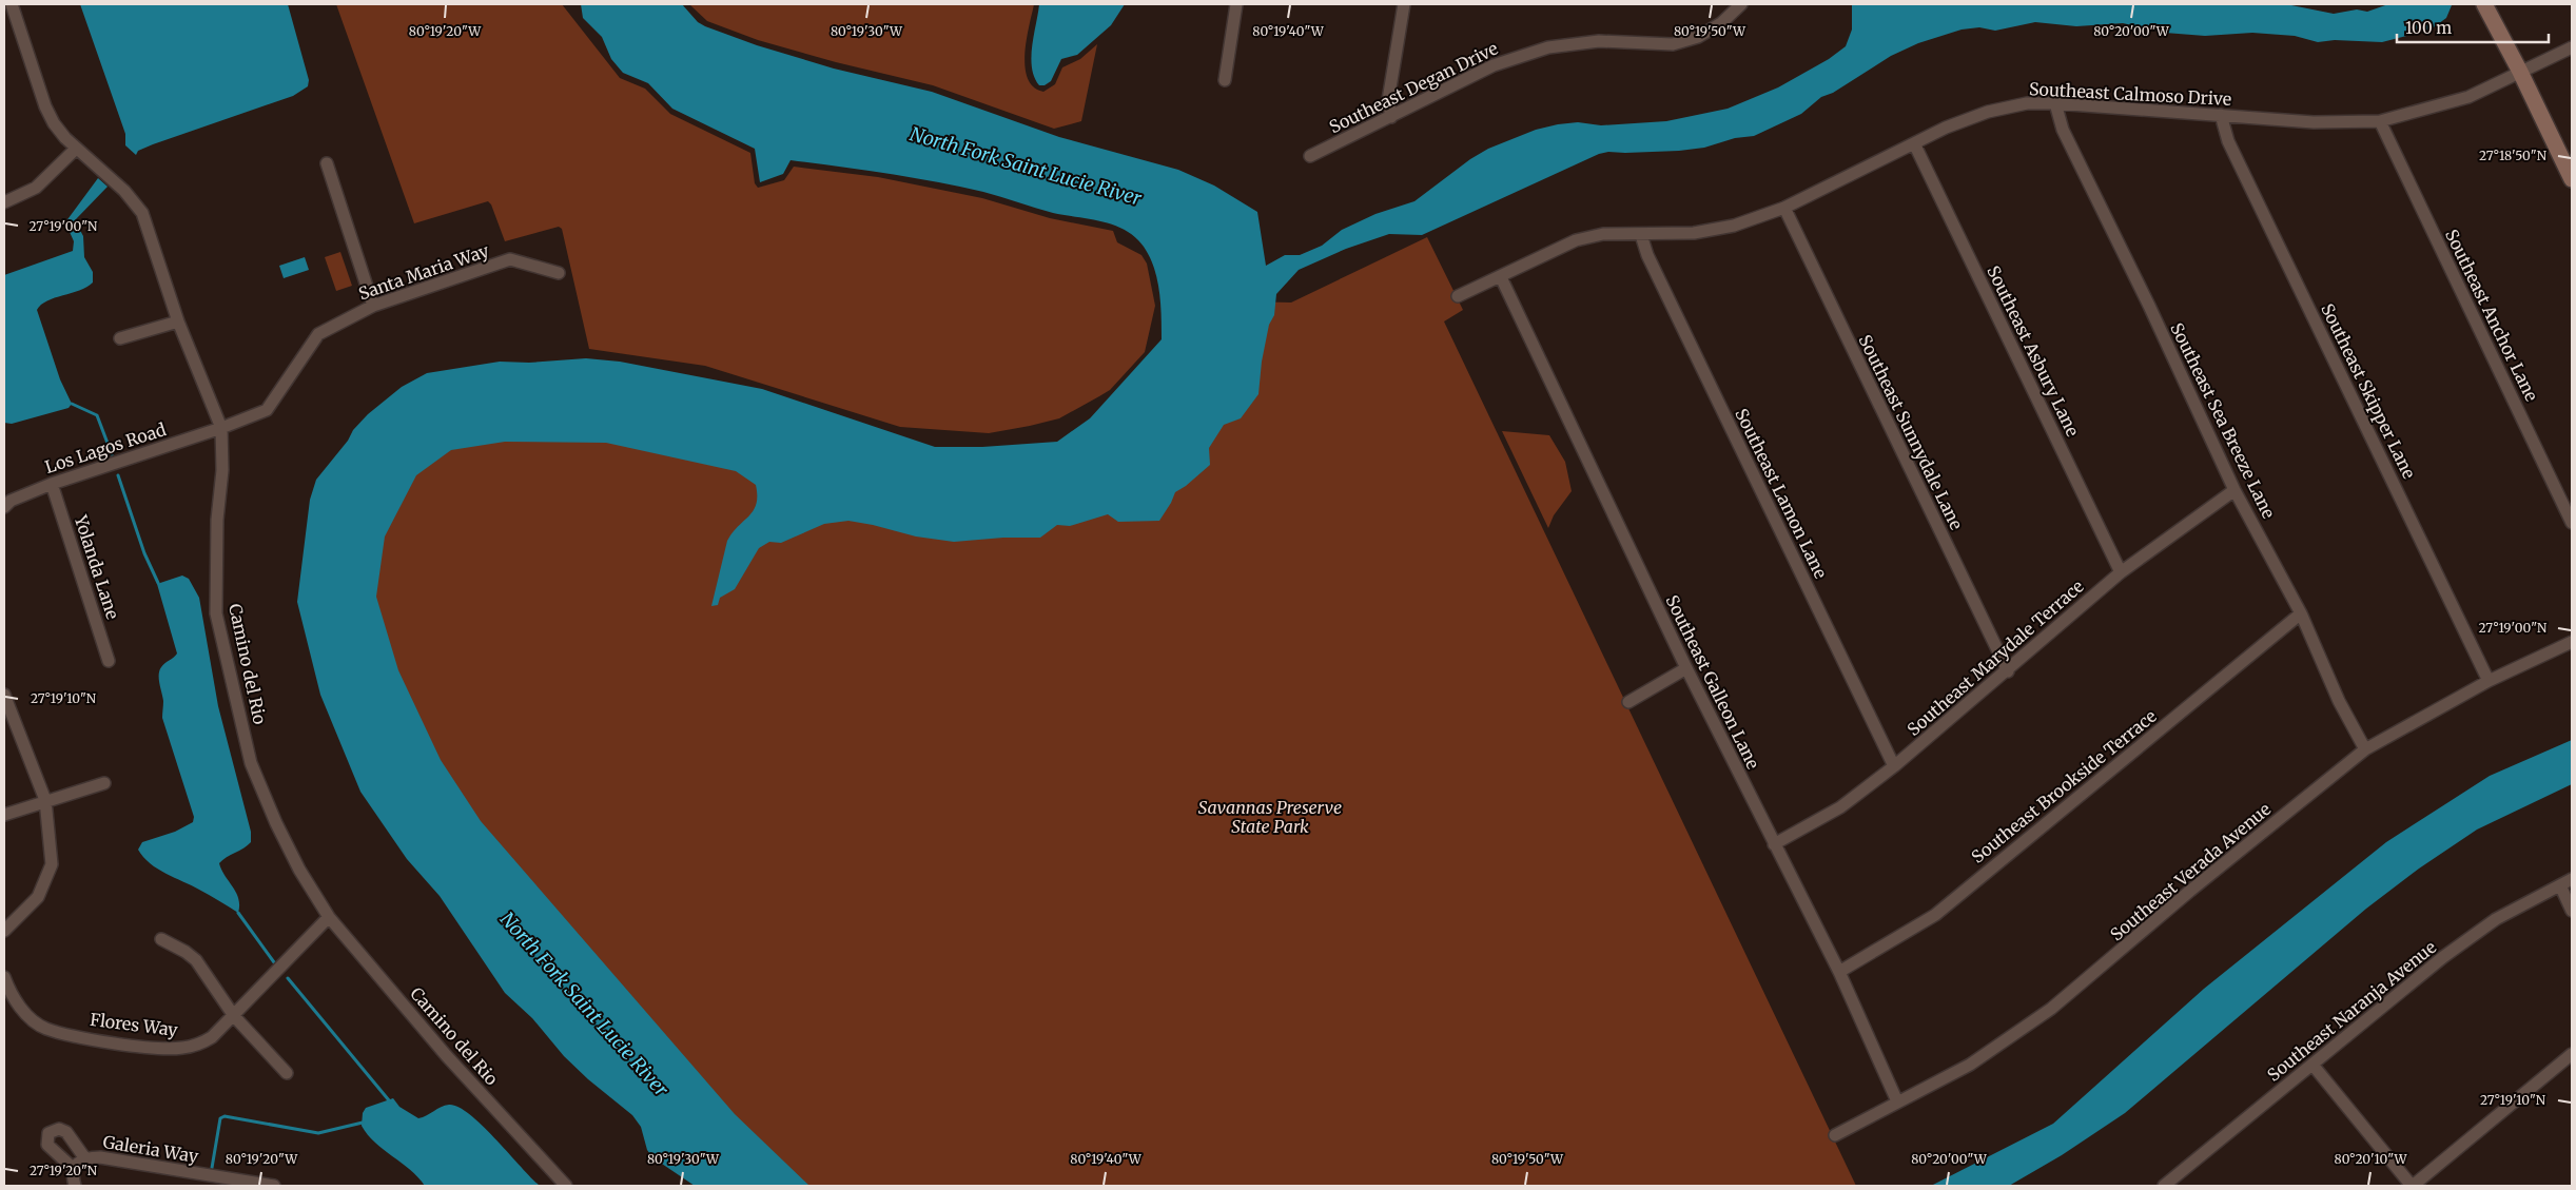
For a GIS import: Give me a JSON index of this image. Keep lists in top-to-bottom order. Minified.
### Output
{"streets":{"street":["Southeast Degan Drive","Southeast Calmoso Drive","Santa Maria Way","Southeast Anchor Lane","Southeast Asbury Lane","Southeast Skipper Lane","Southeast Sea Breeze Lane","Southeast Sunnydale Lane","Los Lagos Road","Southeast Lamon Lane","Yolanda Lane","Southeast Marydale Terrace","Camino del Rio","Southeast Galleon Lane","Southeast Brookside Terrace","Southeast Verada Avenue","Southeast Naranja Avenue","Flores Way","Galeria Way"]},"crossings":[["Southeast Calmoso Drive","Southeast Anchor Lane"],["Southeast Calmoso Drive","Southeast Asbury Lane"],["Southeast Calmoso Drive","Southeast Skipper Lane"],["Southeast Calmoso Drive","Southeast Sea Breeze Lane"],["Southeast Calmoso Drive","Southeast Sunnydale Lane"],["Southeast Calmoso Drive","Southeast Lamon Lane"],["Southeast Calmoso Drive","Southeast Galleon Lane"],["Santa Maria Way","Los Lagos Road"],["Santa Maria Way","Camino del Rio"],["Southeast Asbury Lane","Southeast Marydale Terrace"],["Southeast Skipper Lane","Southeast Verada Avenue"],["Southeast Sea Breeze Lane","Southeast Marydale Terrace"],["Southeast Sea Breeze Lane","Southeast Brookside Terrace"],["Southeast Sea Breeze Lane","Southeast Verada Avenue"],["Southeast Sunnydale Lane","Southeast Marydale Terrace"],["Los Lagos Road","Yolanda Lane"],["Los Lagos Road","Camino del Rio"],["Southeast Lamon Lane","Southeast Marydale Terrace"],["Southeast Marydale Terrace","Southeast Galleon Lane"],["Camino del Rio","Flores Way"],["Southeast Galleon Lane","Southeast Brookside Terrace"],["Southeast Galleon Lane","Southeast Verada Avenue"]],"water":["North Fork Saint Lucie River"],"parks":["Savannas Preserve State Park"],"scale_bar":"100 m","coordinates":["80°19'20\"W","80°19'30\"W","80°19'40\"W","80°19'50\"W","80°20'00\"W","27°18'50\"N","27°19'00\"N","27°19'10\"N","80°20'10\"W","27°19'20\"N"]}
